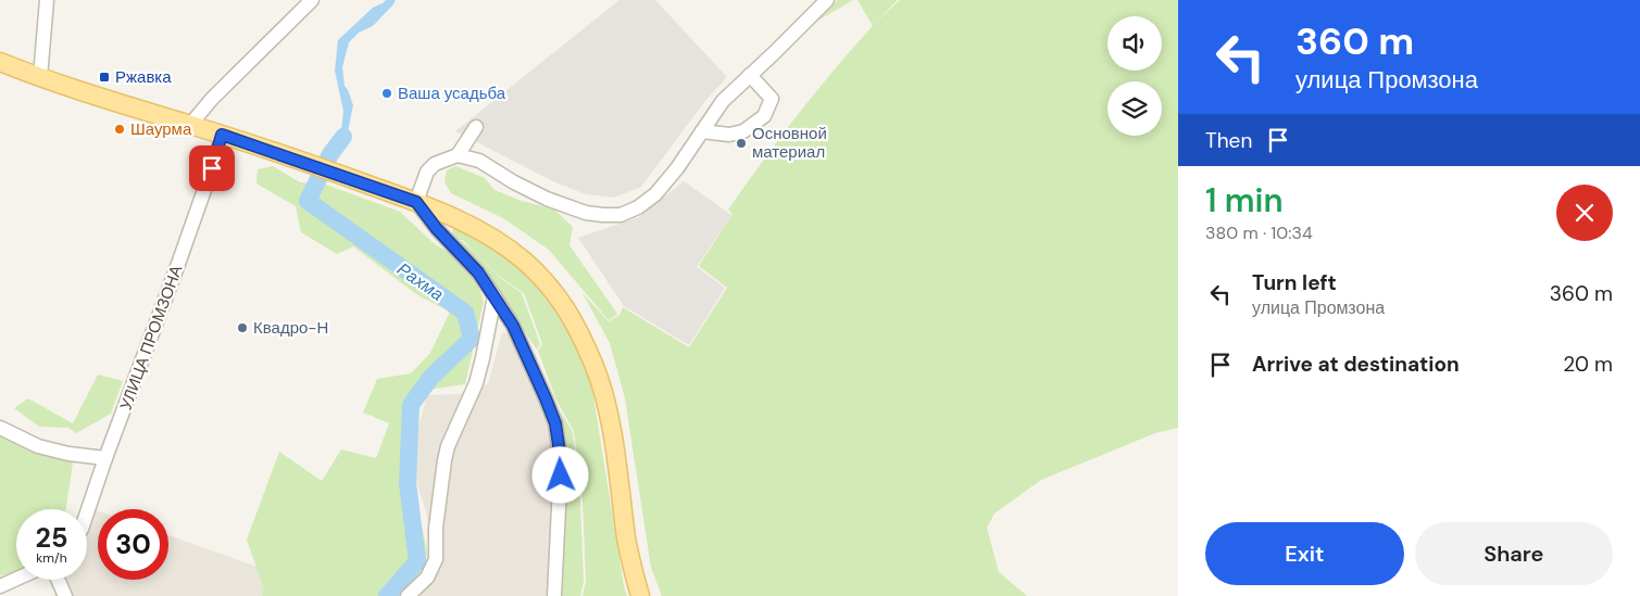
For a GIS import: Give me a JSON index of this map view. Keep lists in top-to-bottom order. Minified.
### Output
{"streets":{"street":["УЛИЦА ПРОМЗОНА"]},"water":["Рахма"],"places":{"transit":["Ржавка"],"other":["Ваша усадьба","Шаурма","Основной материал","Квадро-Н"]},"page":{"turn":["360 m","улица Промзона"],"then":"Then","heading":["1 min","380 m · 10:34"],"list":[{"name":"Turn left","note":"улица Промзона","value":"360 m"},{"name":"Arrive at destination","value":"20 m"}],"speed":"25 km/h","limit":"30","buttons":["Exit","Share"]}}
